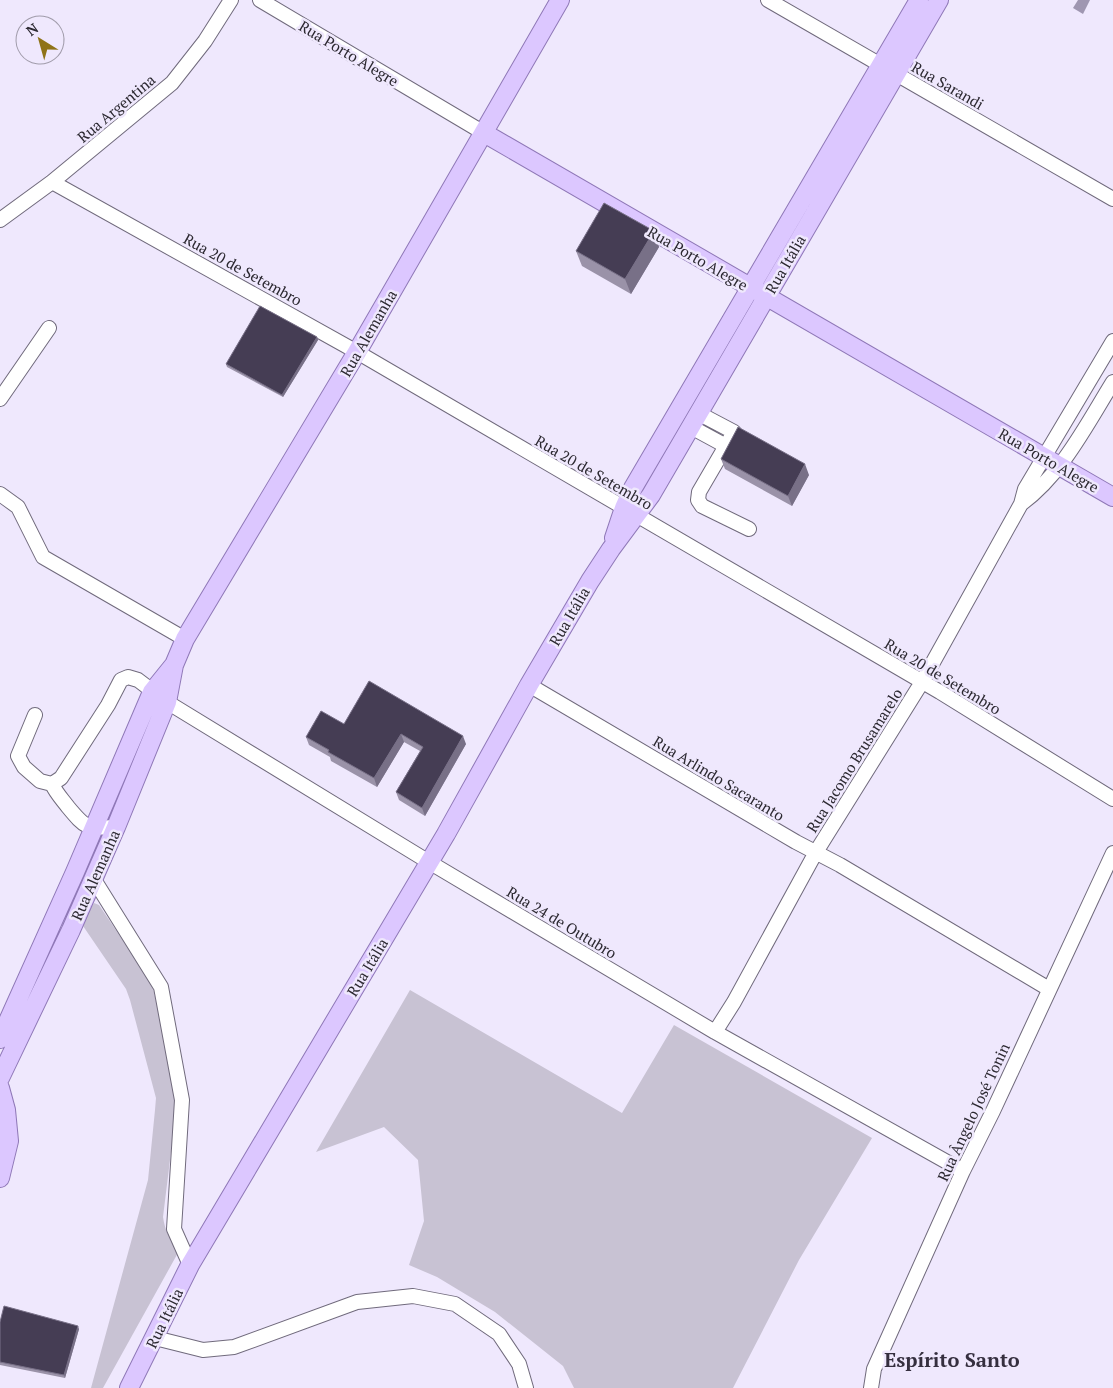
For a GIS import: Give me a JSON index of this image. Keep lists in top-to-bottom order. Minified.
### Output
{"streets":{"main road":["Rua Porto Alegre","Rua Itália","Rua Alemanha"],"street":["Rua Sarandi","Rua Argentina","Rua 20 de Setembro","Rua Jacomo Brusamarelo","Rua Arlindo Sacaranto","Rua 24 de Outubro","Rua Ângelo José Tonin"]},"crossings":[["Rua Porto Alegre","Rua Itália"],["Rua Porto Alegre","Rua Alemanha"],["Rua Porto Alegre","Rua Jacomo Brusamarelo"],["Rua Sarandi","Rua Itália"],["Rua Argentina","Rua 20 de Setembro"],["Rua Itália","Rua 20 de Setembro"],["Rua Itália","Rua Arlindo Sacaranto"],["Rua Itália","Rua 24 de Outubro"],["Rua 20 de Setembro","Rua Alemanha"],["Rua 20 de Setembro","Rua Jacomo Brusamarelo"],["Rua Alemanha","Rua 24 de Outubro"],["Rua Jacomo Brusamarelo","Rua Arlindo Sacaranto"],["Rua Jacomo Brusamarelo","Rua 24 de Outubro"],["Rua Arlindo Sacaranto","Rua Ângelo José Tonin"],["Rua 24 de Outubro","Rua Ângelo José Tonin"]],"districts":["Espírito Santo"],"north":"top left"}
